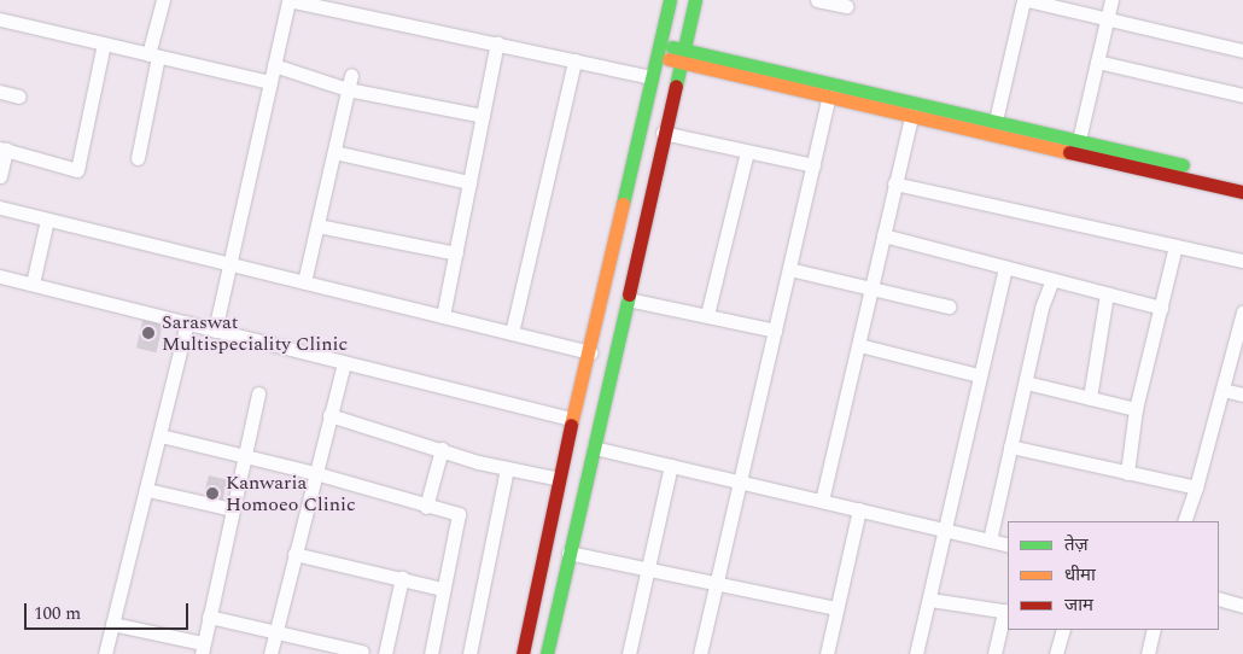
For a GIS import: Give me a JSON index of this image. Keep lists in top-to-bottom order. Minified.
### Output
{"places":["Saraswat Multispeciality Clinic","Kanwaria Homoeo Clinic"],"legend":["तेज़","धीमा","जाम"],"scale_bar":"100 m"}
